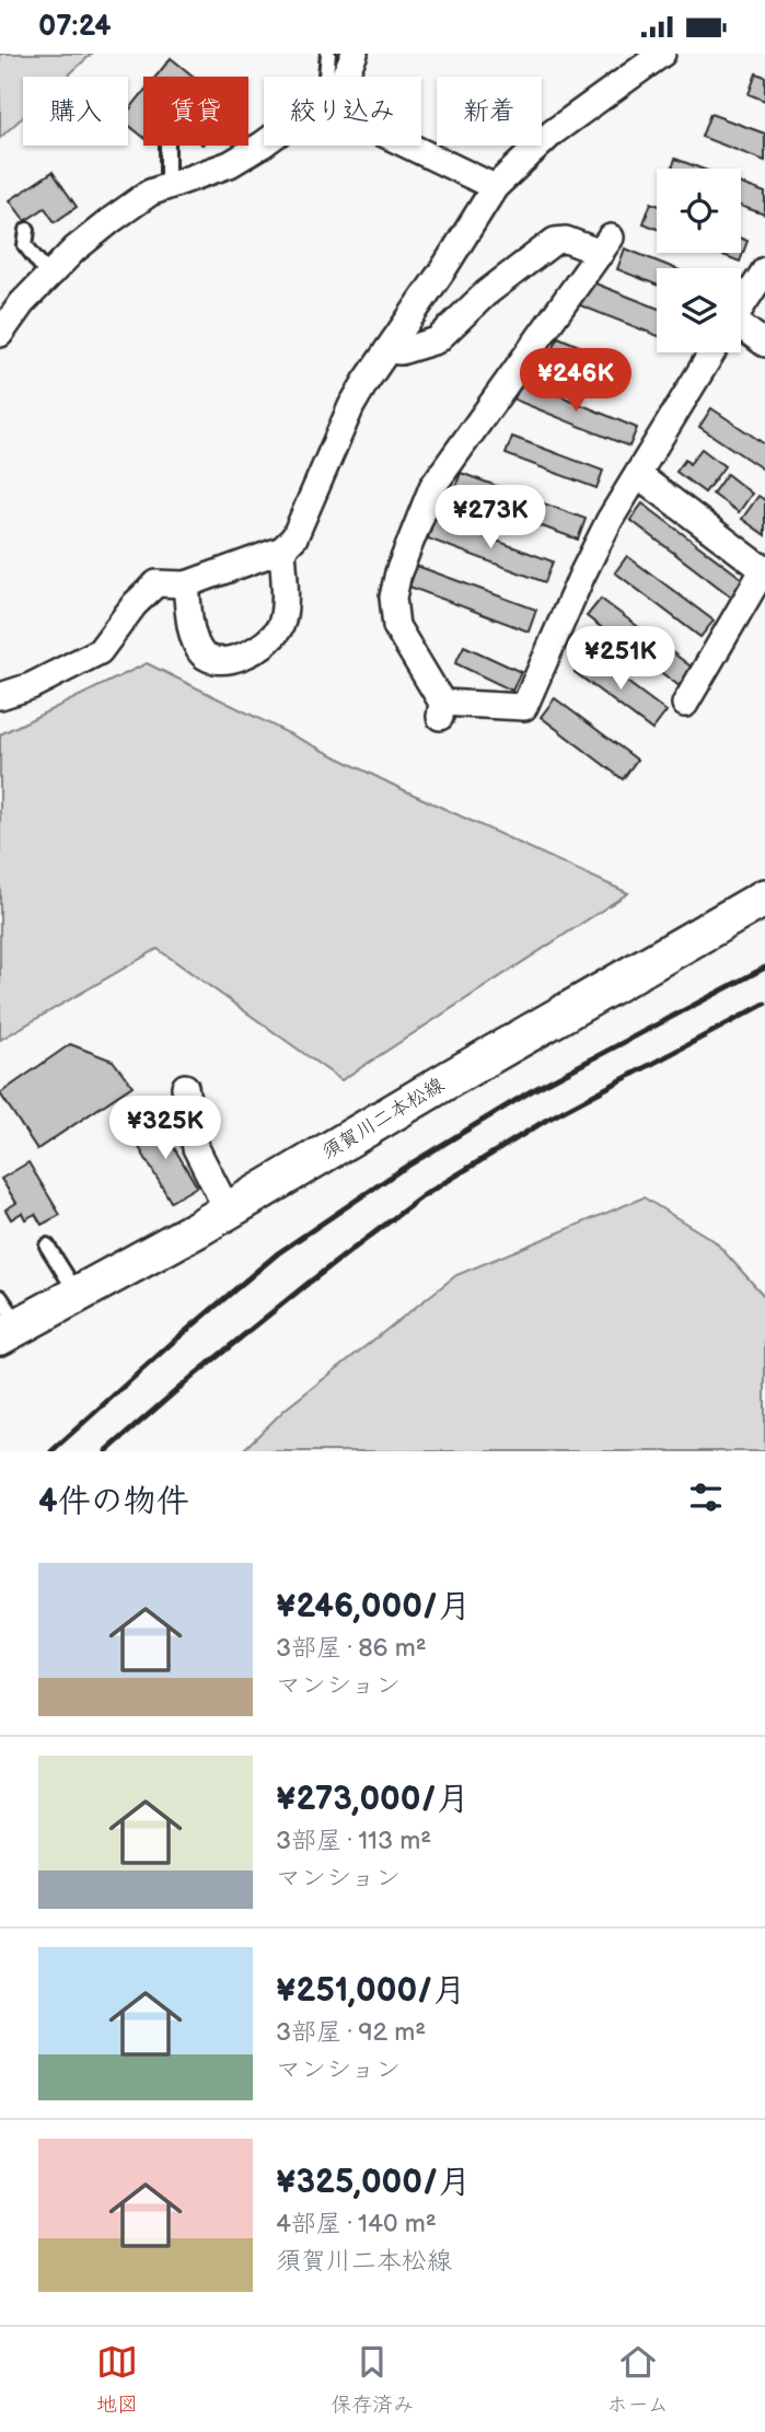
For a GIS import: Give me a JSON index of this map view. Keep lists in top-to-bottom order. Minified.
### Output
{"streets":{"main road":["須賀川二本松線"]},"page":{"status":"07:24","chip":["購入","賃貸","絞り込み","新着"],"price":["¥246K","¥273K","¥251K","¥325K"],"heading":"4件の物件","list":[{"name":"¥246,000/月","note":"3部屋 · 86 m² · マンション"},{"name":"¥273,000/月","note":"3部屋 · 113 m² · マンション"},{"name":"¥251,000/月","note":"3部屋 · 92 m² · マンション"},{"name":"¥325,000/月","note":"4部屋 · 140 m² · 須賀川二本松線"}],"tabs":["地図","保存済み","ホーム"]}}
